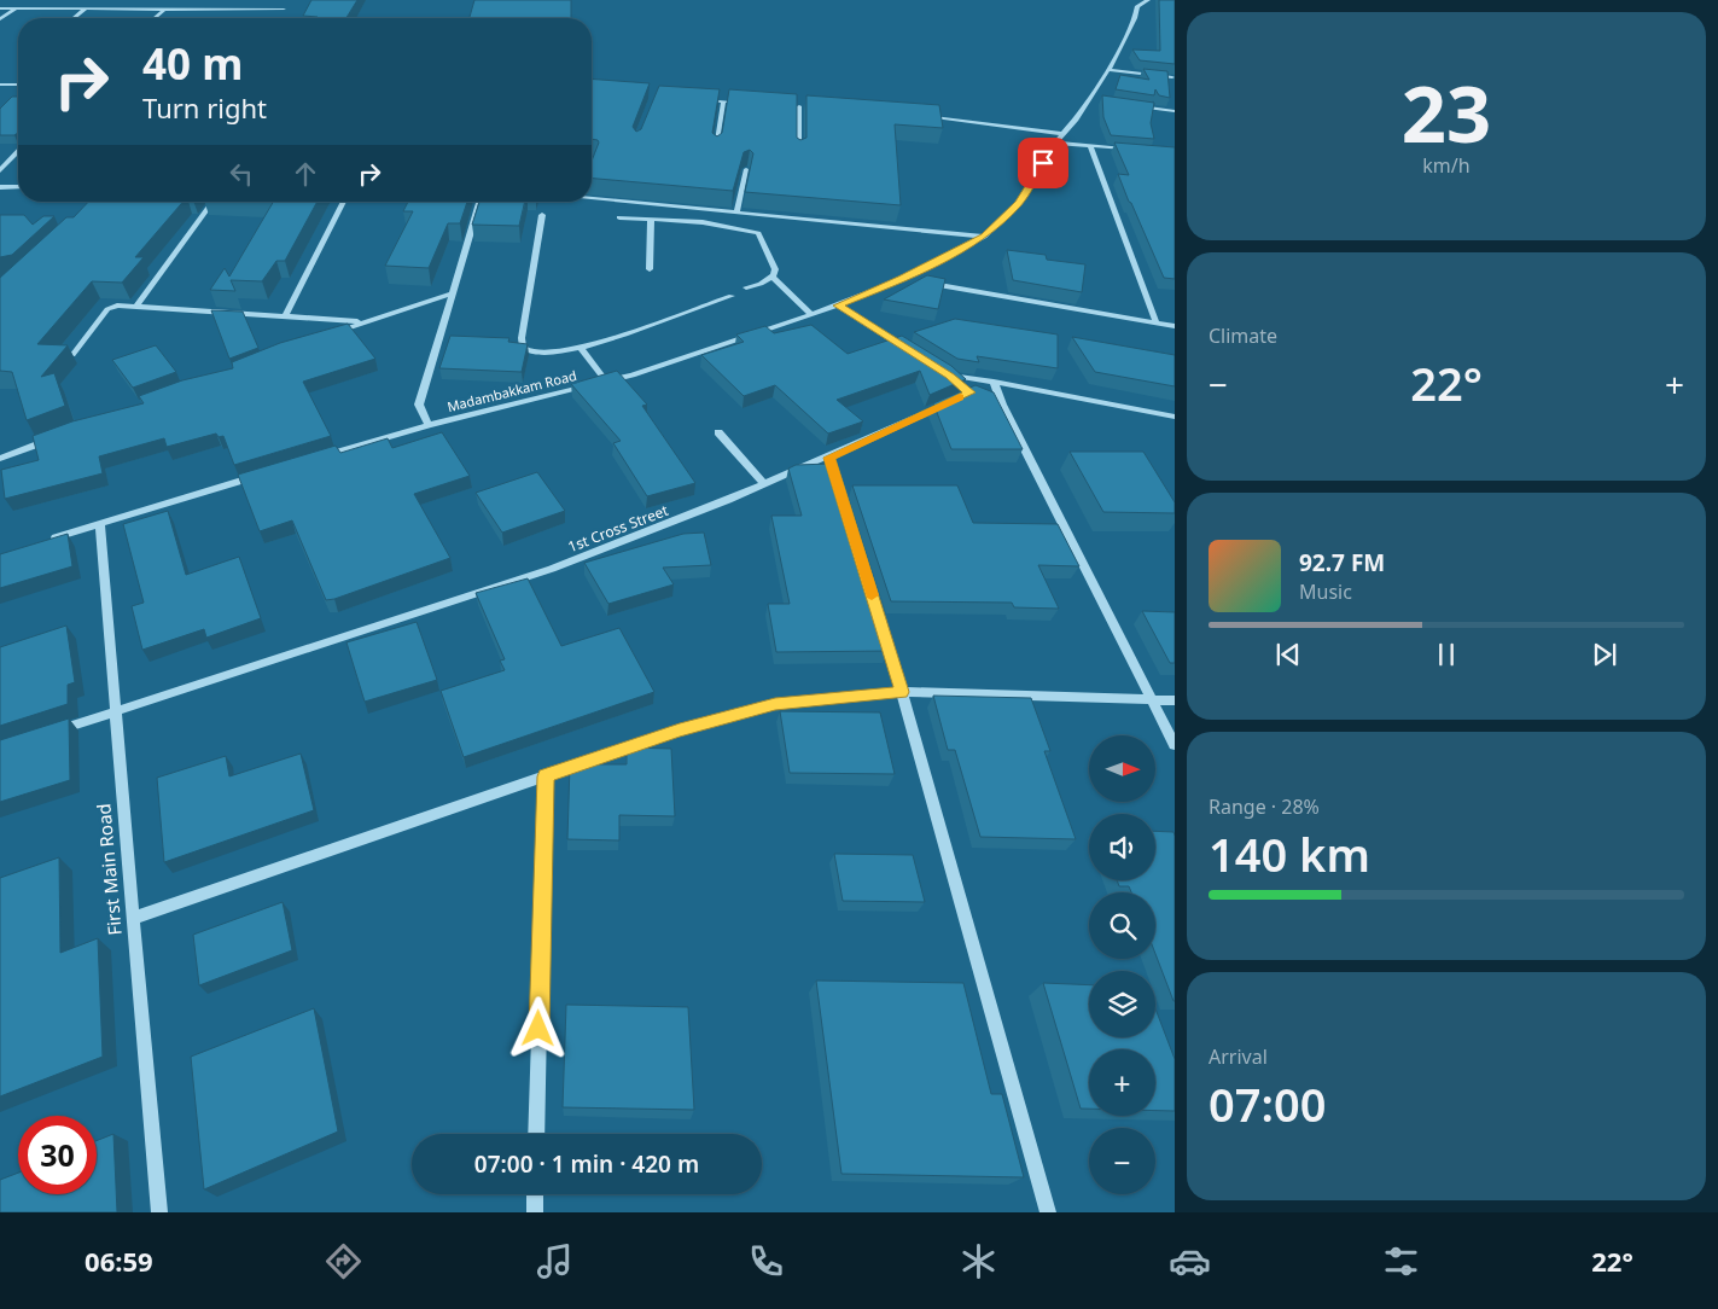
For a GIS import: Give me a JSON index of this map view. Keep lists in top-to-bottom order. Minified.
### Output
{"streets":{"street":["Madambakkam Road","1st Cross Street","First Main Road"]},"crossings":[["1st Cross Street","First Main Road"]],"north":"right","page":{"tile":[["23","km/h"],"Climate",["Range · 28%","140 km"],["Arrival","07:00"]],"turn":["40 m","Turn right"],"heat":["−","22°","+"],"song":["92.7 FM","Music"],"map_buttons":["+","−"],"limit":"30","trip":"07:00 · 1 min · 420 m","tabs":["06:59","22°"]}}
